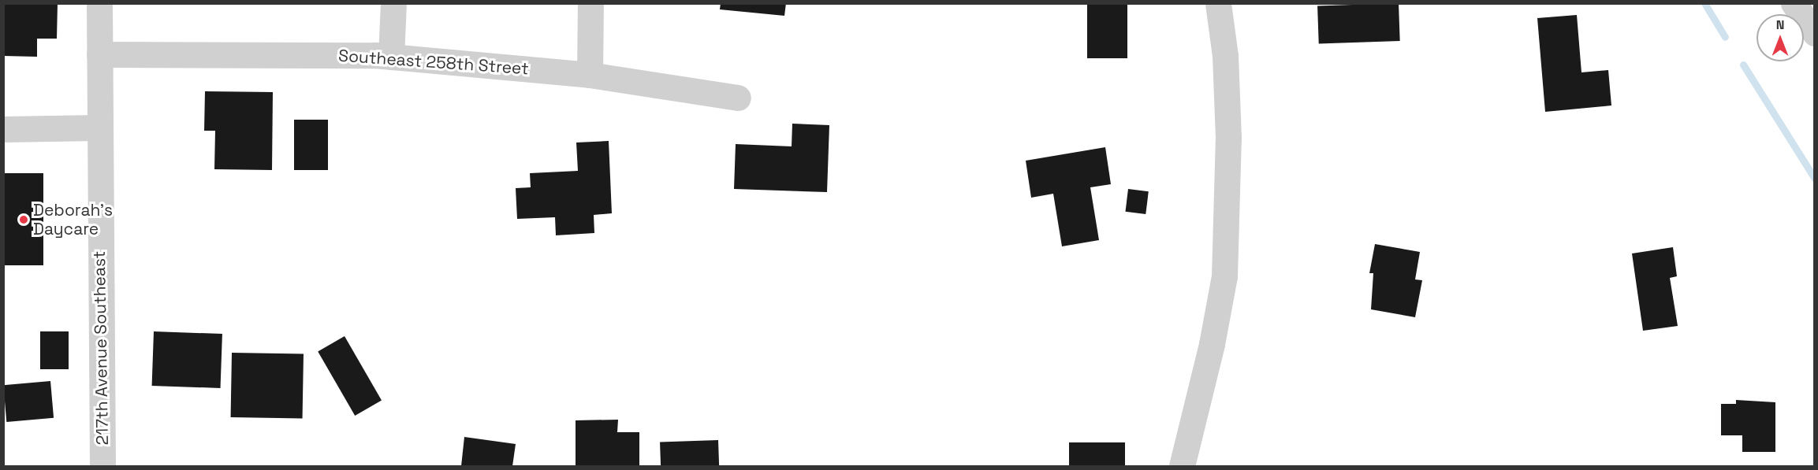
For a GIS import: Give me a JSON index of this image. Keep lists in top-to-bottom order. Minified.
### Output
{"streets":{"street":["Southeast 258th Street","217th Avenue Southeast"]},"crossings":[["Southeast 258th Street","217th Avenue Southeast"]],"places":["Deborah's Daycare"],"north":"top"}
